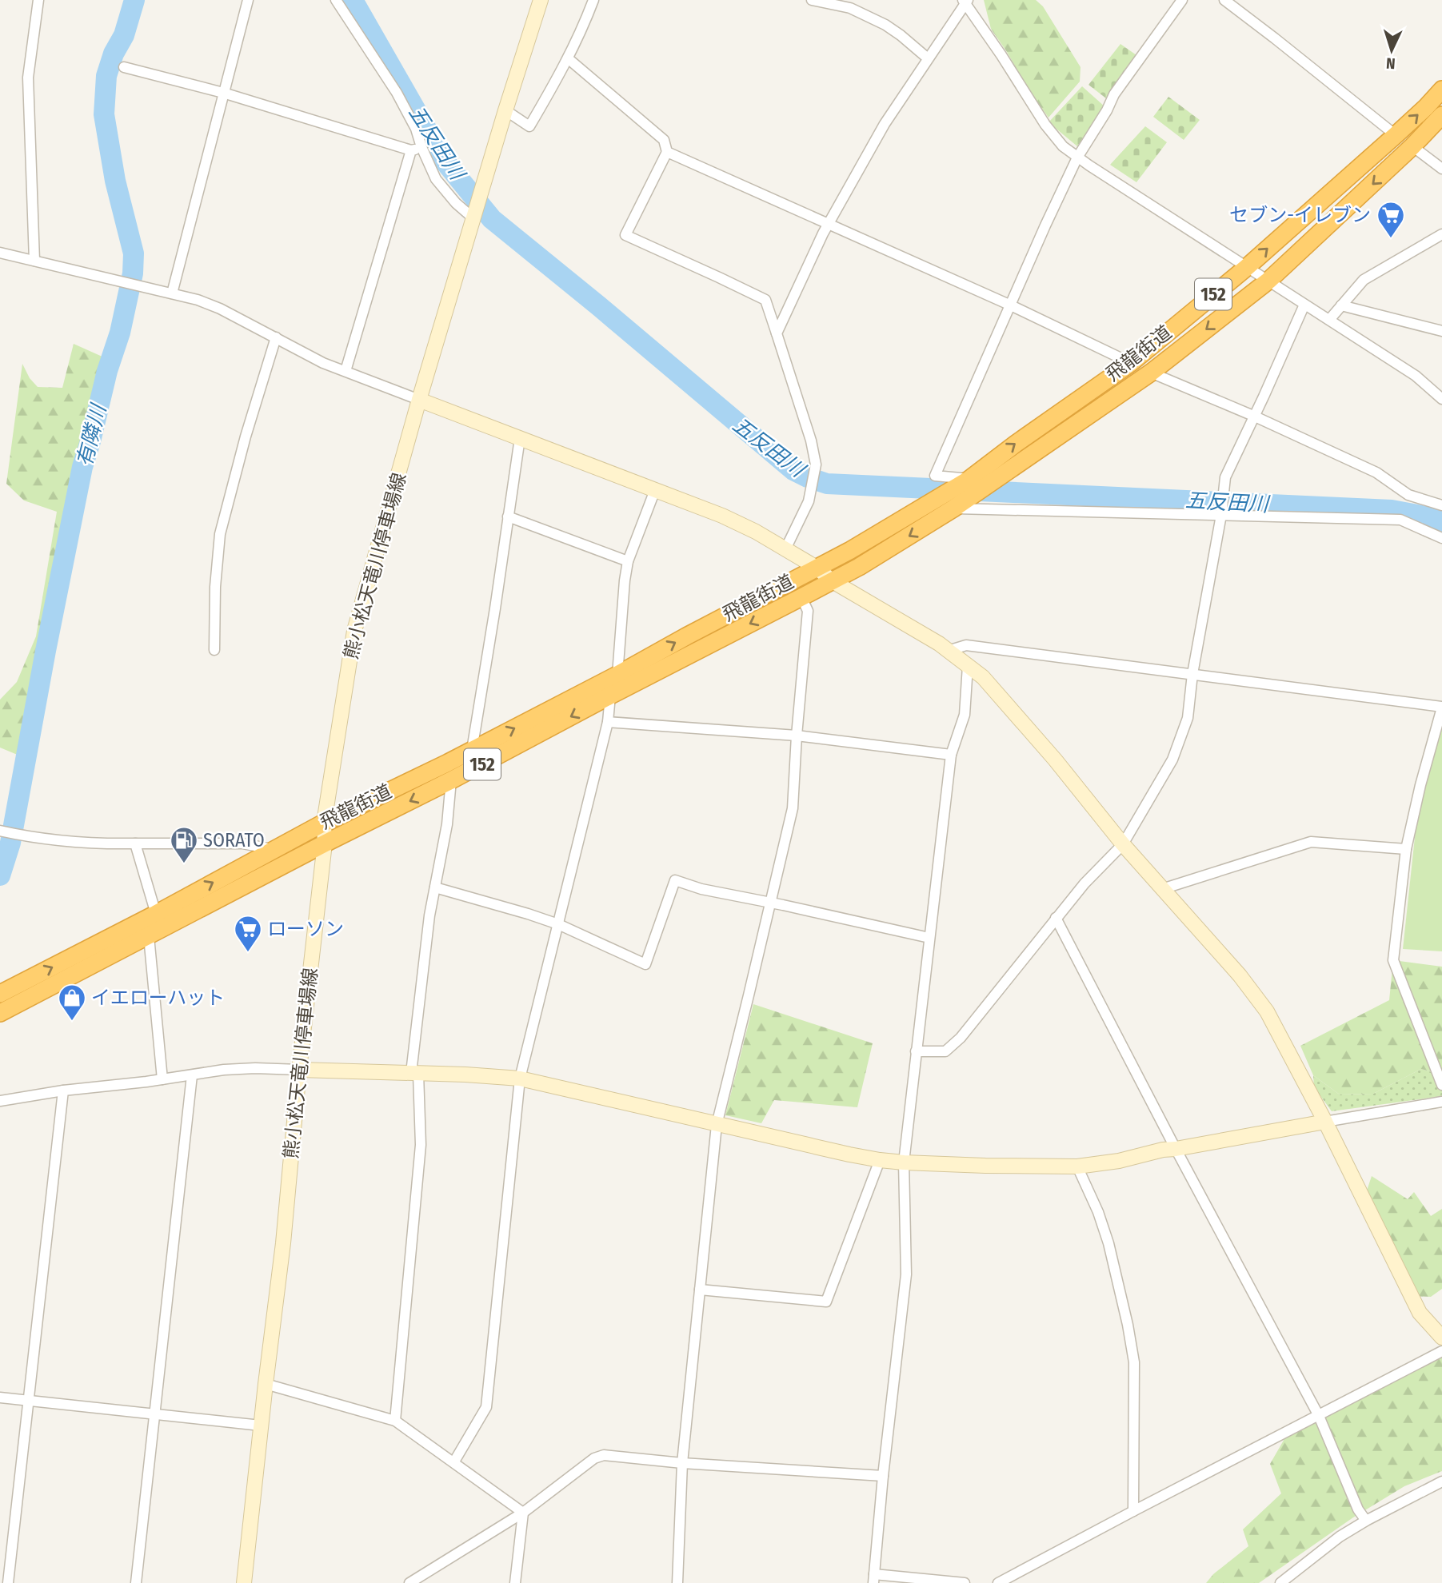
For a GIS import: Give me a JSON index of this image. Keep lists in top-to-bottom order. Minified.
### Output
{"streets":{"highway":["152","飛龍街道"],"street":["熊小松天竜川停車場線"]},"crossings":[["飛龍街道","熊小松天竜川停車場線"]],"water":["五反田川","有隣川"],"places":{"supermarket":["セブン-イレブン","ローソン"],"fuel station":["SORATO"],"shop":["イエローハット"]},"north":"bottom"}
